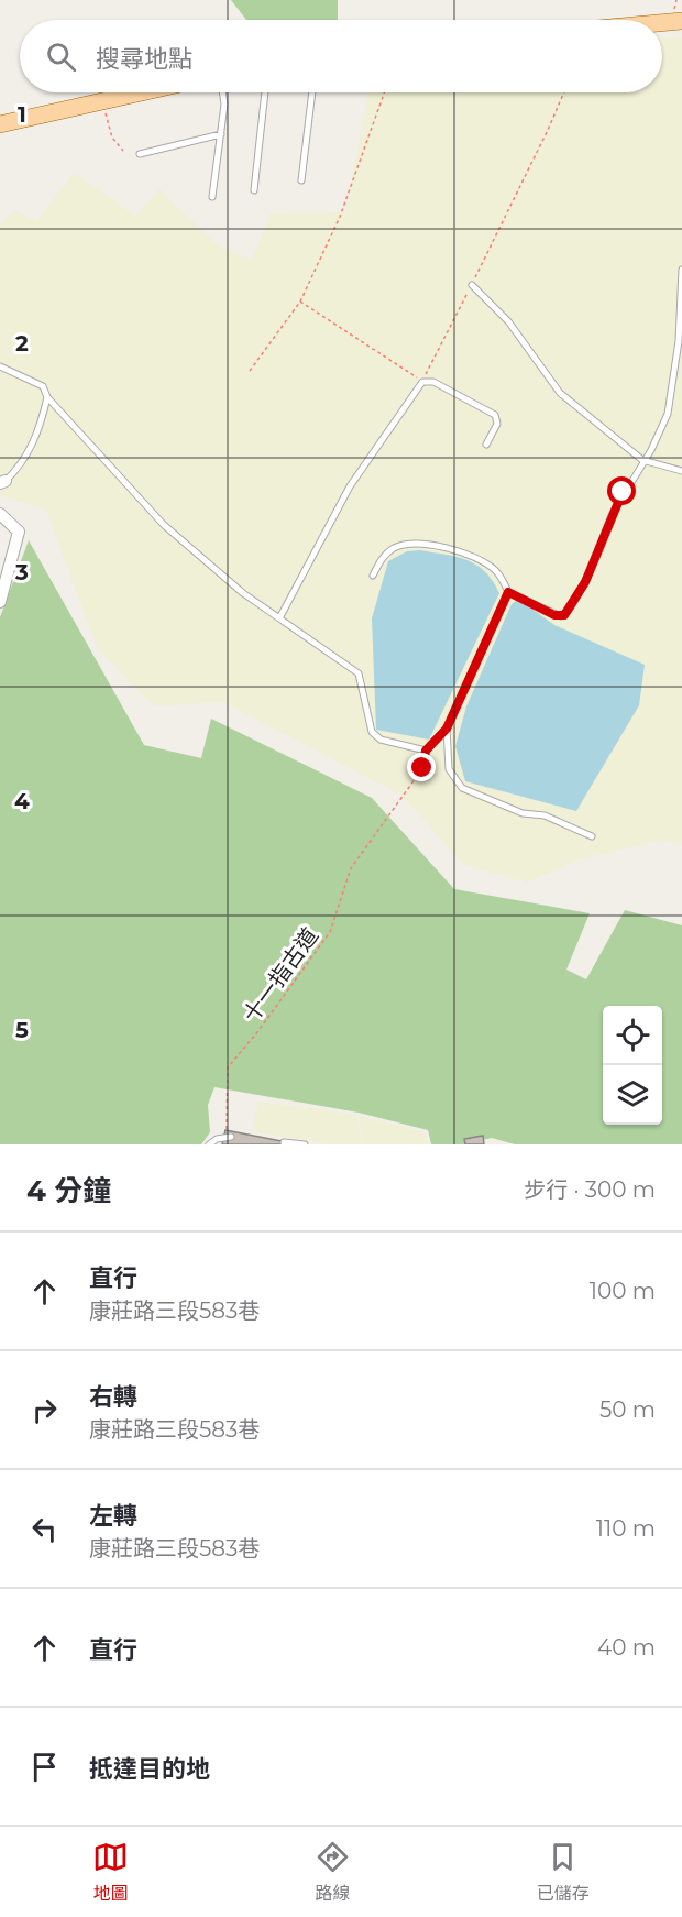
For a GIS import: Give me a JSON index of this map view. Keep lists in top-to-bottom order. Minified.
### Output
{"streets":{"path":["十一指古道"]},"page":{"search":"搜尋地點","heading":["4 分鐘","步行 · 300 m"],"list":[["直行","康莊路三段583巷","100 m"],["右轉","康莊路三段583巷","50 m"],["左轉","康莊路三段583巷","110 m"],["直行","40 m"],"抵達目的地"],"nav":["地圖","路線","已儲存"]},"grid":{"rows":["1","2","3","4","5"]}}
